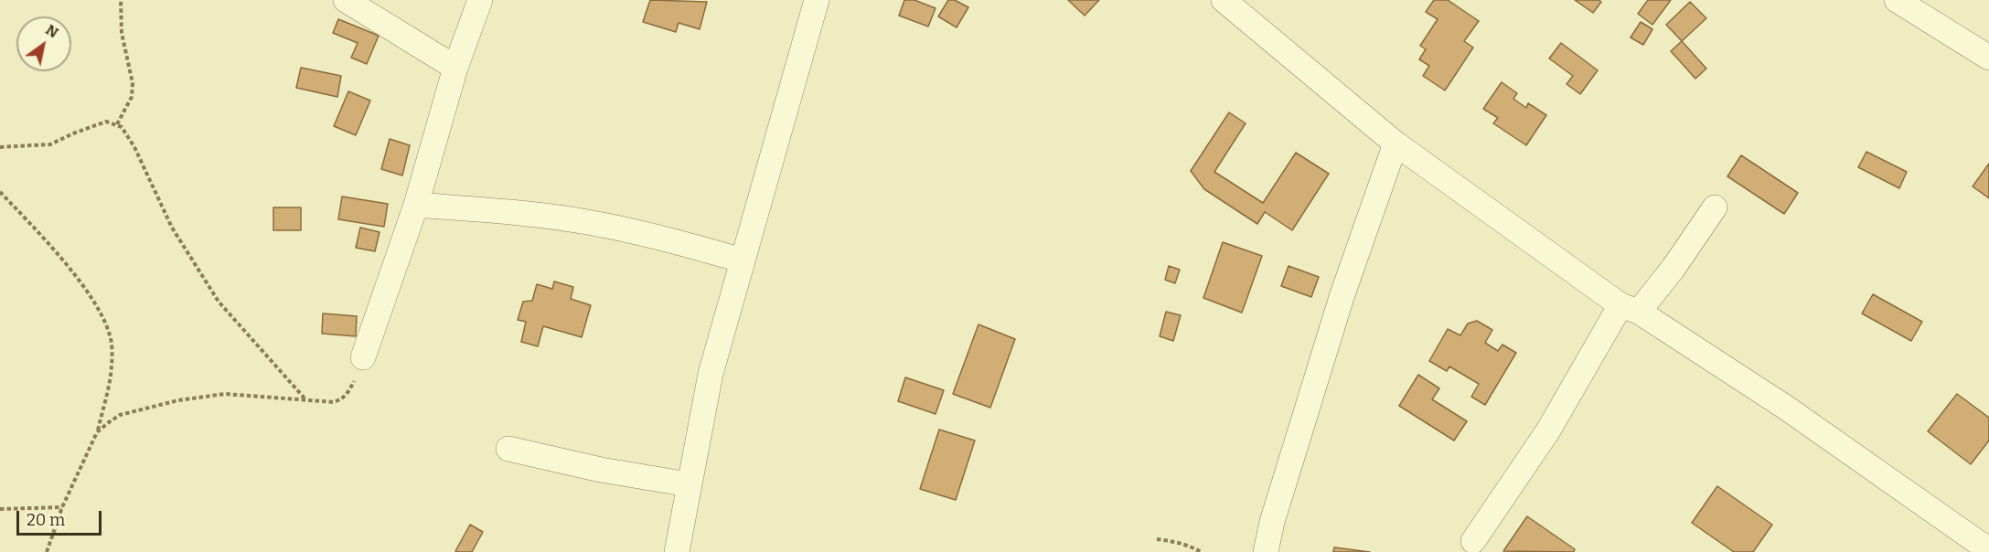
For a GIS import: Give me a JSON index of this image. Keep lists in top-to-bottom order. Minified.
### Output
{"scale_bar":"20 m","north":"top right"}
